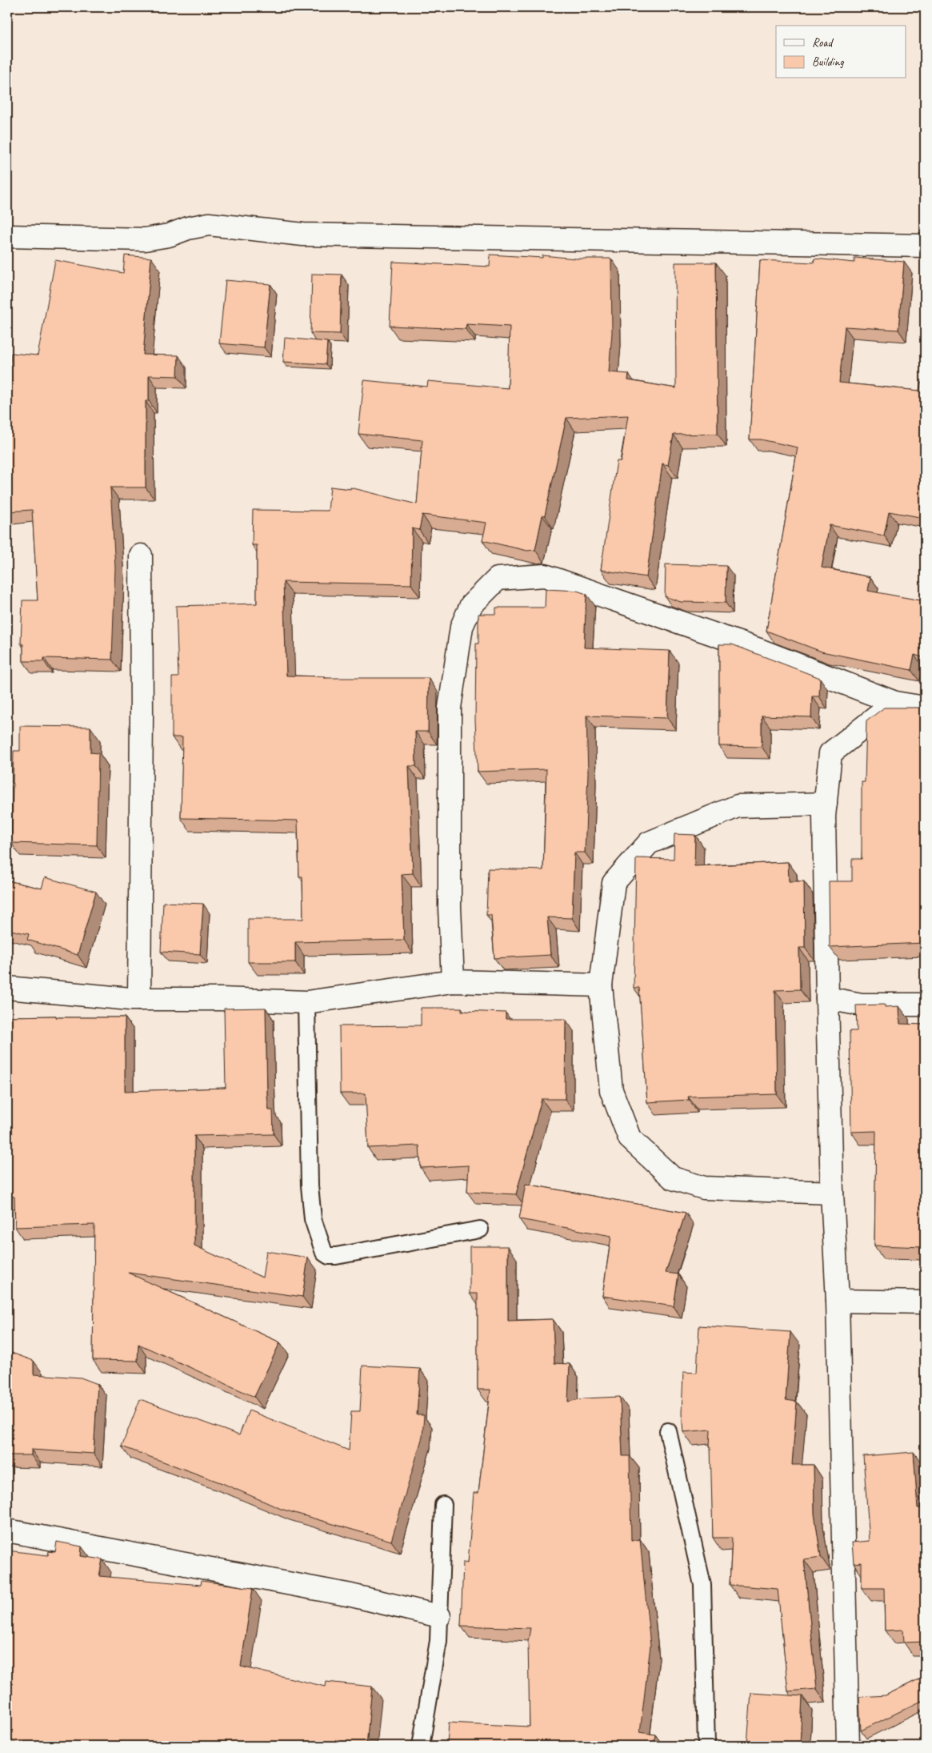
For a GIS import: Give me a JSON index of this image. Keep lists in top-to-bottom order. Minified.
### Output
{"legend":["Road","Building"]}
